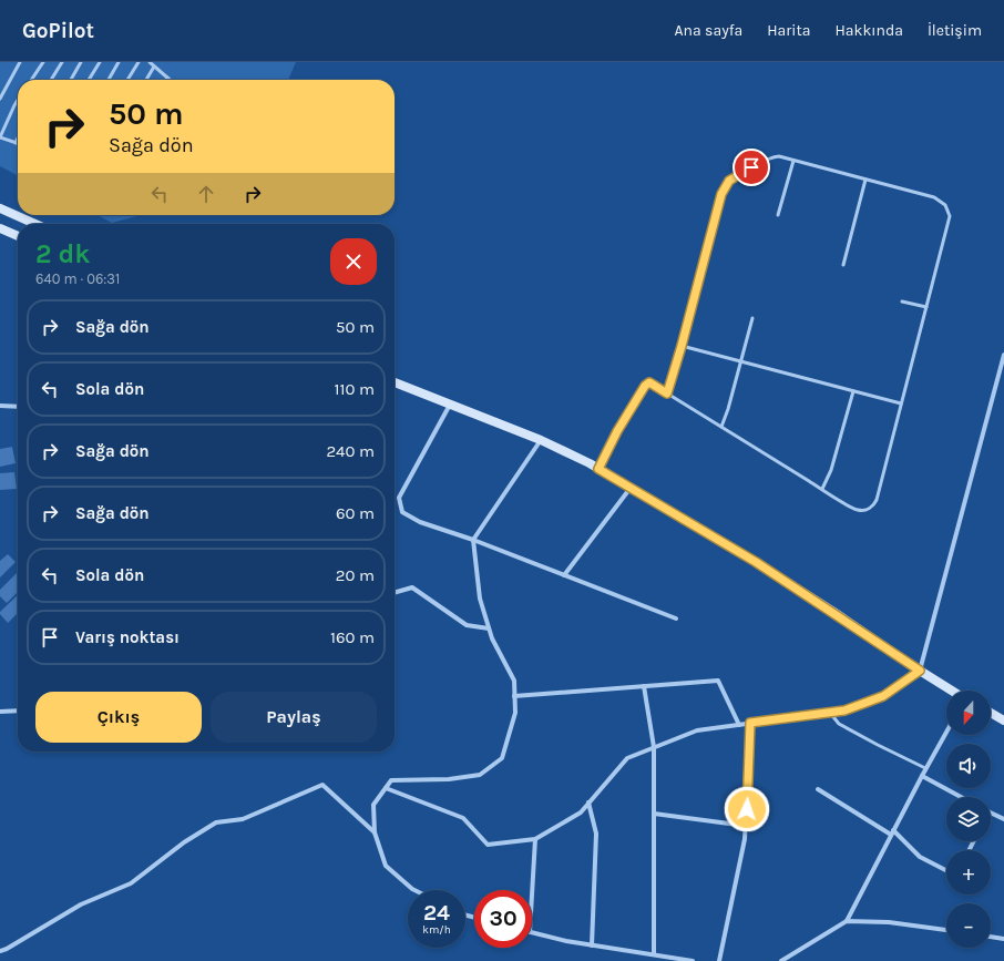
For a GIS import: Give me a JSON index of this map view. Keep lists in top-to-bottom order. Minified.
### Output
{"north":"bottom","page":{"header":"GoPilot","nav":["Ana sayfa","Harita","Hakkında","İletişim"],"turn":["50 m","Sağa dön"],"heading":["2 dk","640 m · 06:31"],"list":[{"name":"Sağa dön","value":"50 m"},{"name":"Sola dön","value":"110 m"},{"name":"Sağa dön","value":"240 m"},{"name":"Sağa dön","value":"60 m"},{"name":"Sola dön","value":"20 m"},{"name":"Varış noktası","value":"160 m"}],"buttons":["Çıkış","Paylaş"],"map_buttons":["+","−"],"speed":"24 km/h","limit":"30"}}
